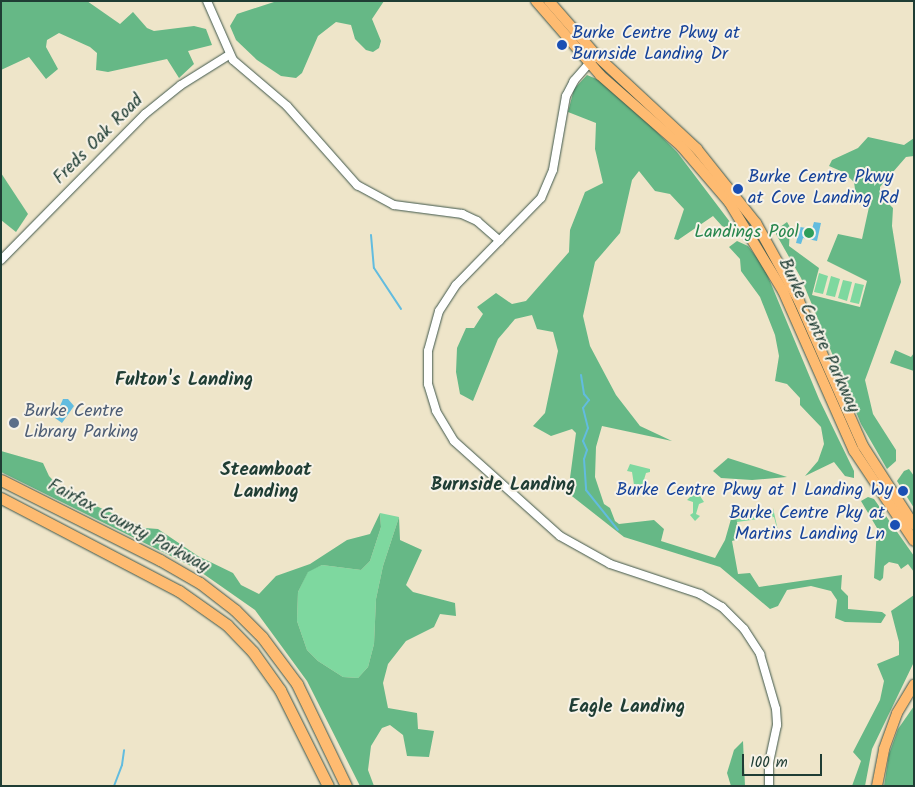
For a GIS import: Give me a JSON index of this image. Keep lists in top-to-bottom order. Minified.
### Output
{"streets":{"highway":["Fairfax County Parkway"],"main road":["Burke Centre Parkway"],"street":["Freds Oak Road"]},"districts":["Fulton's Landing","Steamboat Landing","Burnside Landing","Eagle Landing"],"places":["Burke Centre Pkwy at Burnside Landing Dr","Burke Centre Pkwy at Cove Landing Rd","Landings Pool","Burke Centre Library Parking","Burke Centre Pkwy at 1 Landing Wy","Burke Centre Pky at Martins Landing Ln"],"scale_bar":"100 m"}
